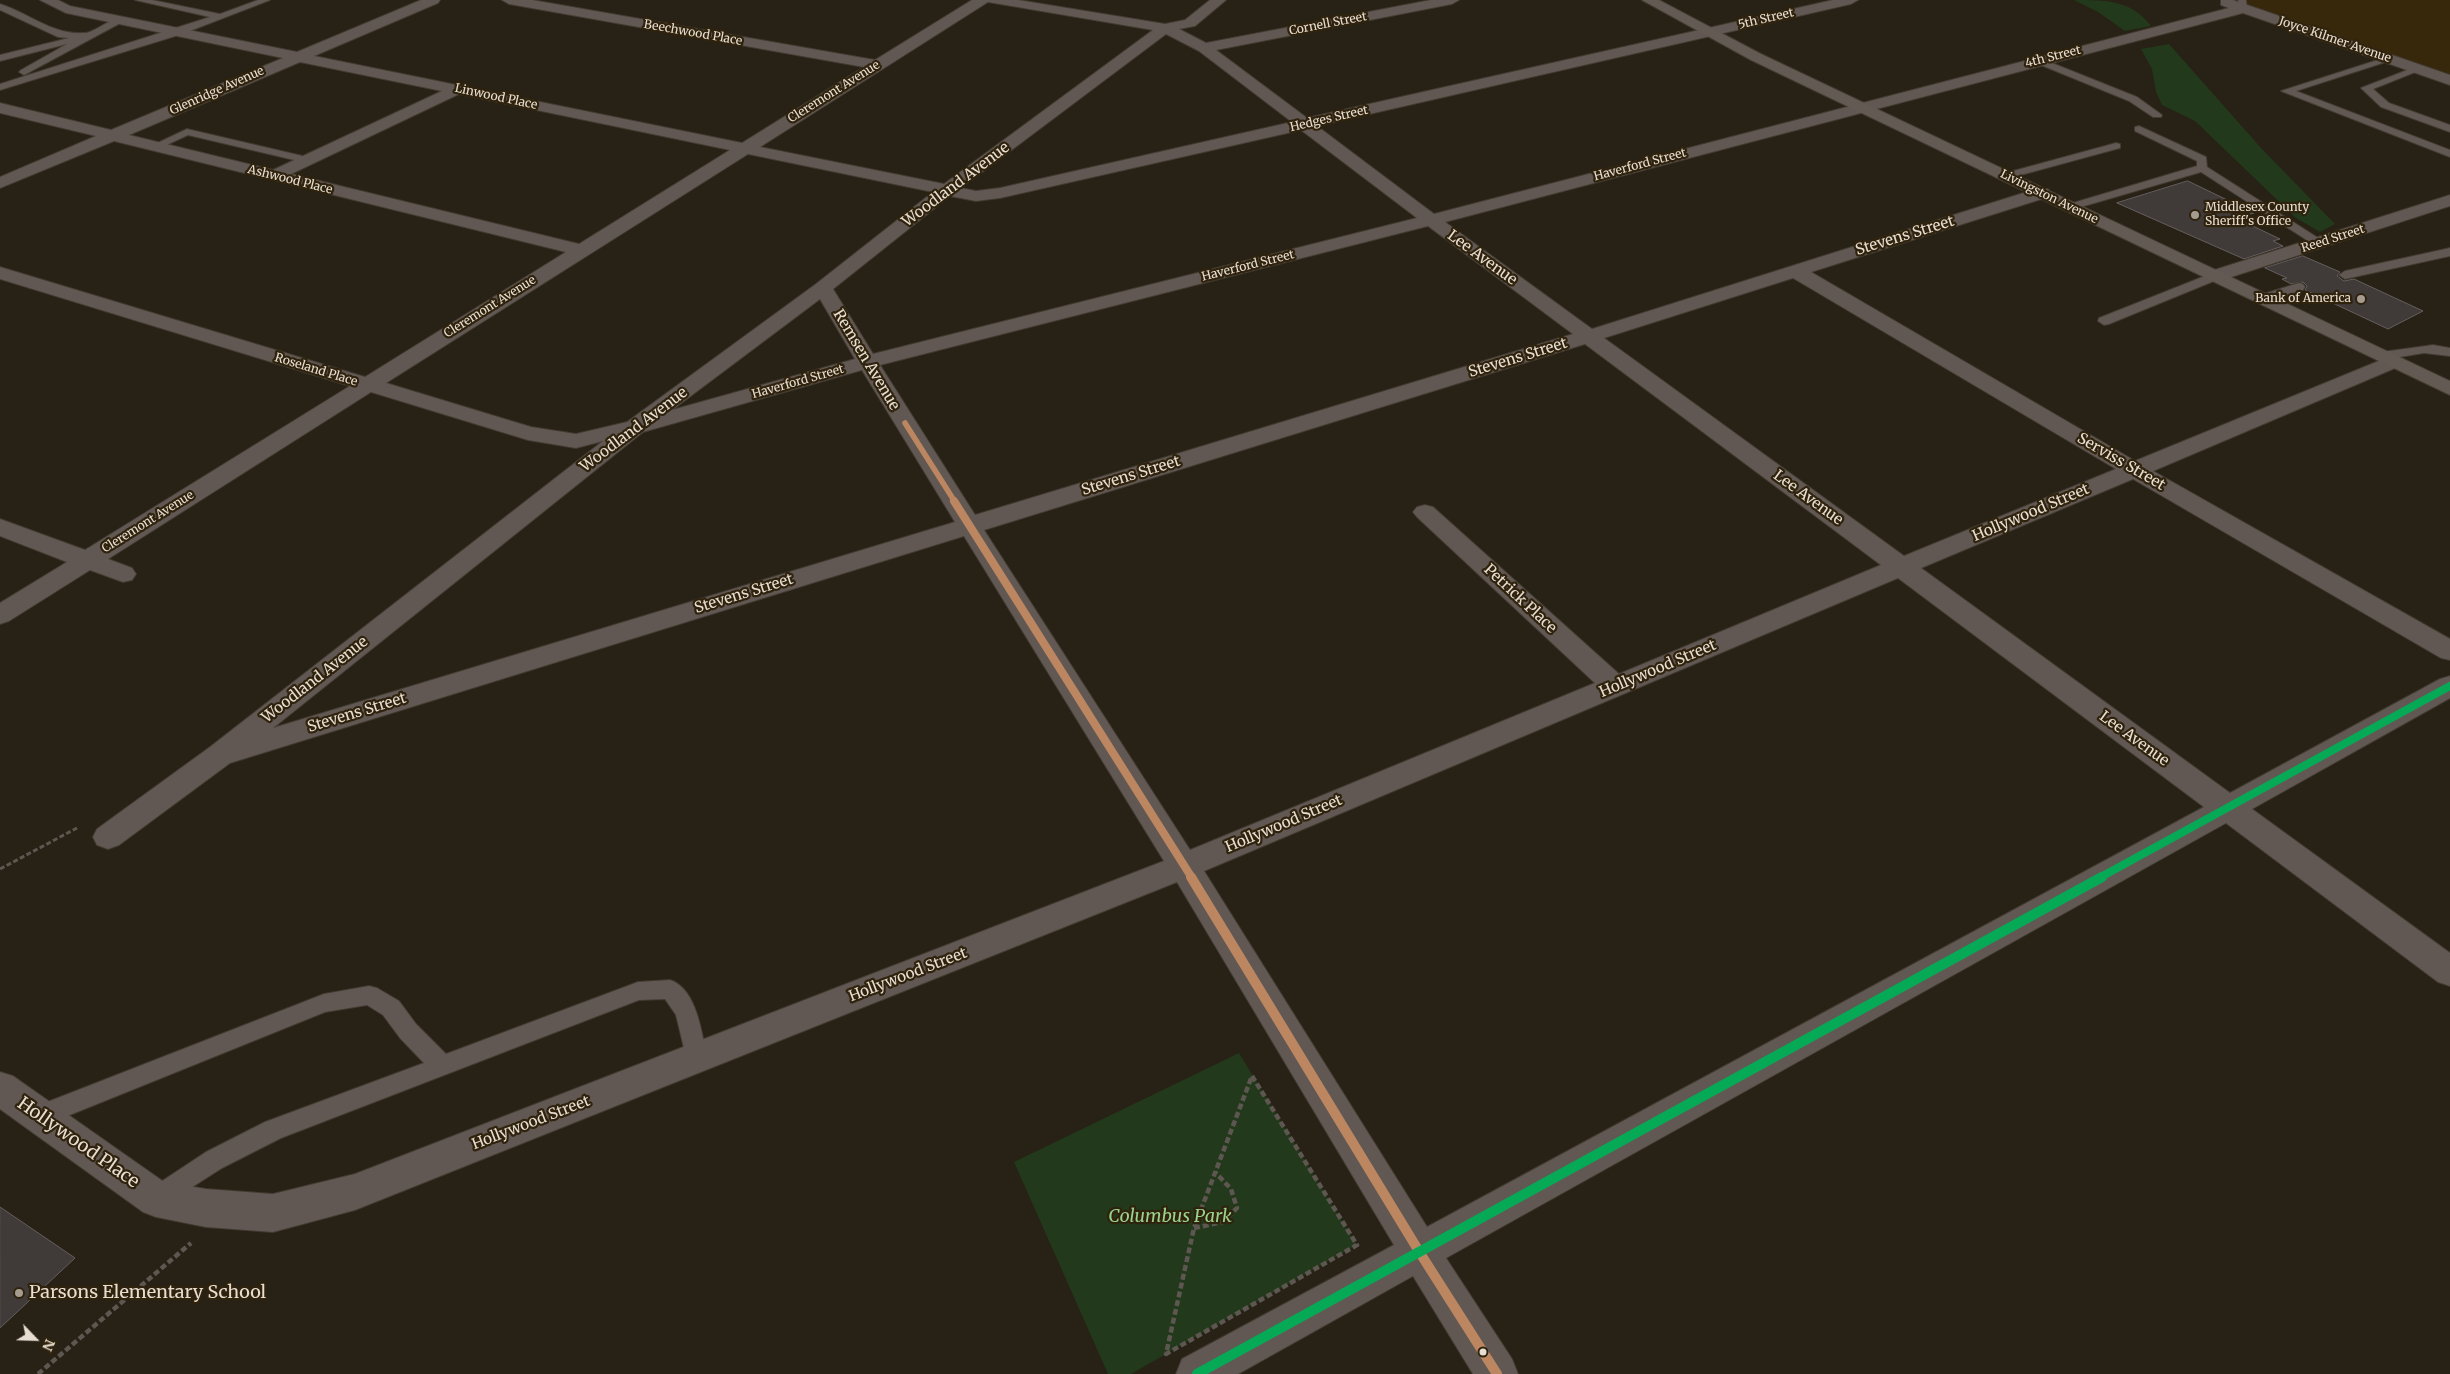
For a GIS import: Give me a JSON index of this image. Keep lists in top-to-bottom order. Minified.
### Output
{"streets":{"main road":["Livingston Avenue"],"street":["5th Street","Cornell Street","Beechwood Place","Joyce Kilmer Avenue","4th Street","Glenridge Avenue","Cleremont Avenue","Linwood Place","Hedges Street","Haverford Street","Ashwood Place","Woodland Avenue","Stevens Street","Reed Street","Lee Avenue","Remsen Avenue","Roseland Place","Serviss Street","Hollywood Street","Petrick Place","Hollywood Place"]},"crossings":[["5th Street","Hedges Street"],["5th Street","Livingston Avenue"],["Cornell Street","Lee Avenue"],["Beechwood Place","Cleremont Avenue"],["Joyce Kilmer Avenue","4th Street"],["4th Street","Haverford Street"],["4th Street","Livingston Avenue"],["Glenridge Avenue","Linwood Place"],["Glenridge Avenue","Ashwood Place"],["Cleremont Avenue","Linwood Place"],["Cleremont Avenue","Ashwood Place"],["Cleremont Avenue","Roseland Place"],["Linwood Place","Hedges Street"],["Linwood Place","Woodland Avenue"],["Hedges Street","Woodland Avenue"],["Hedges Street","Livingston Avenue"],["Hedges Street","Lee Avenue"],["Haverford Street","Woodland Avenue"],["Haverford Street","Livingston Avenue"],["Haverford Street","Lee Avenue"],["Haverford Street","Remsen Avenue"],["Haverford Street","Roseland Place"],["Woodland Avenue","Stevens Street"],["Woodland Avenue","Lee Avenue"],["Woodland Avenue","Remsen Avenue"],["Woodland Avenue","Roseland Place"],["Livingston Avenue","Stevens Street"],["Livingston Avenue","Reed Street"],["Livingston Avenue","Hollywood Street"],["Stevens Street","Lee Avenue"],["Stevens Street","Remsen Avenue"],["Stevens Street","Serviss Street"],["Lee Avenue","Hollywood Street"],["Remsen Avenue","Hollywood Street"],["Serviss Street","Hollywood Street"],["Hollywood Street","Petrick Place"],["Hollywood Street","Hollywood Place"]],"parks":["Columbus Park"],"places":["Middlesex County Sheriff's Office","Bank of America","Parsons Elementary School"],"north":"bottom right"}
